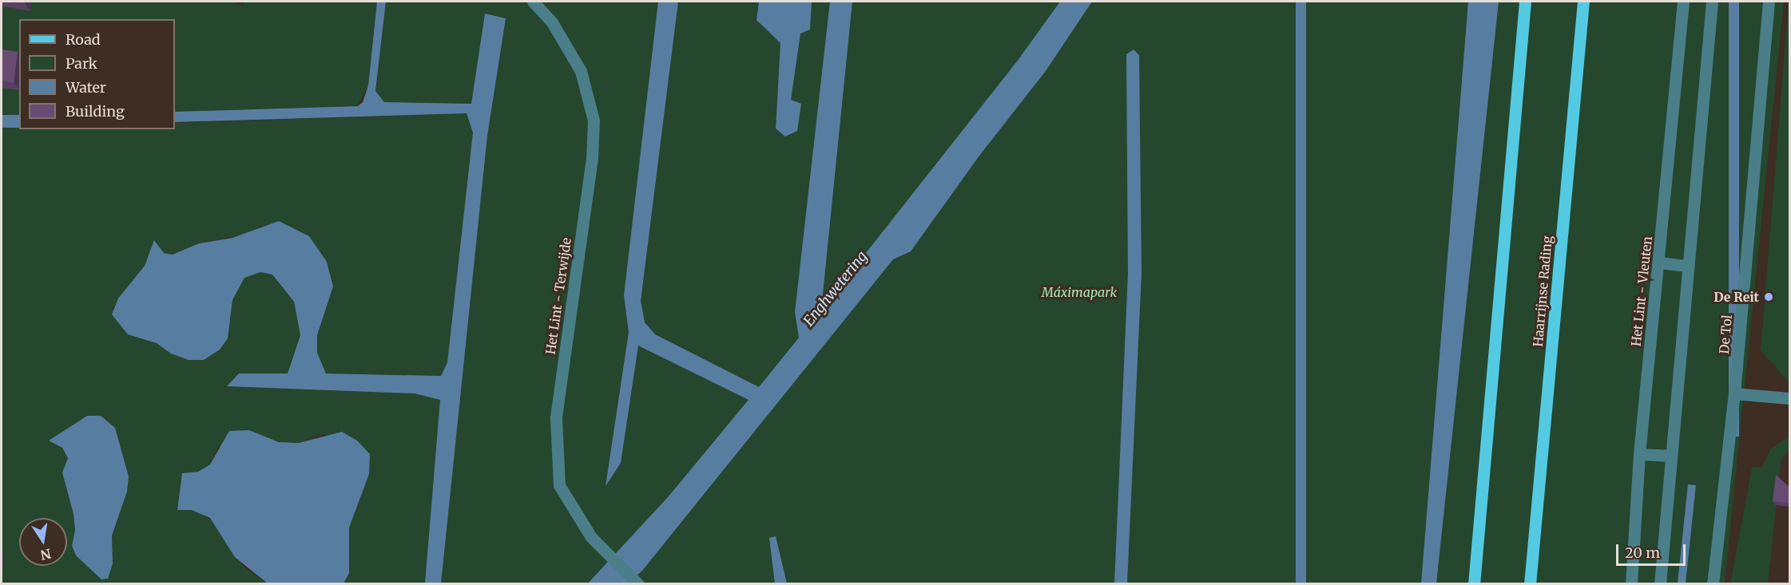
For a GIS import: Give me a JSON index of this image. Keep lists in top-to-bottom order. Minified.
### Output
{"streets":{"main road":["Haarrijnse Rading"],"street":["Het Lint - Vleuten","Het Lint - Terwijde","De Tol"]},"water":["Enghwetering"],"parks":["Máximapark"],"places":["De Reit"],"legend":["Road","Park","Water","Building"],"scale_bar":"20 m","north":"bottom"}
